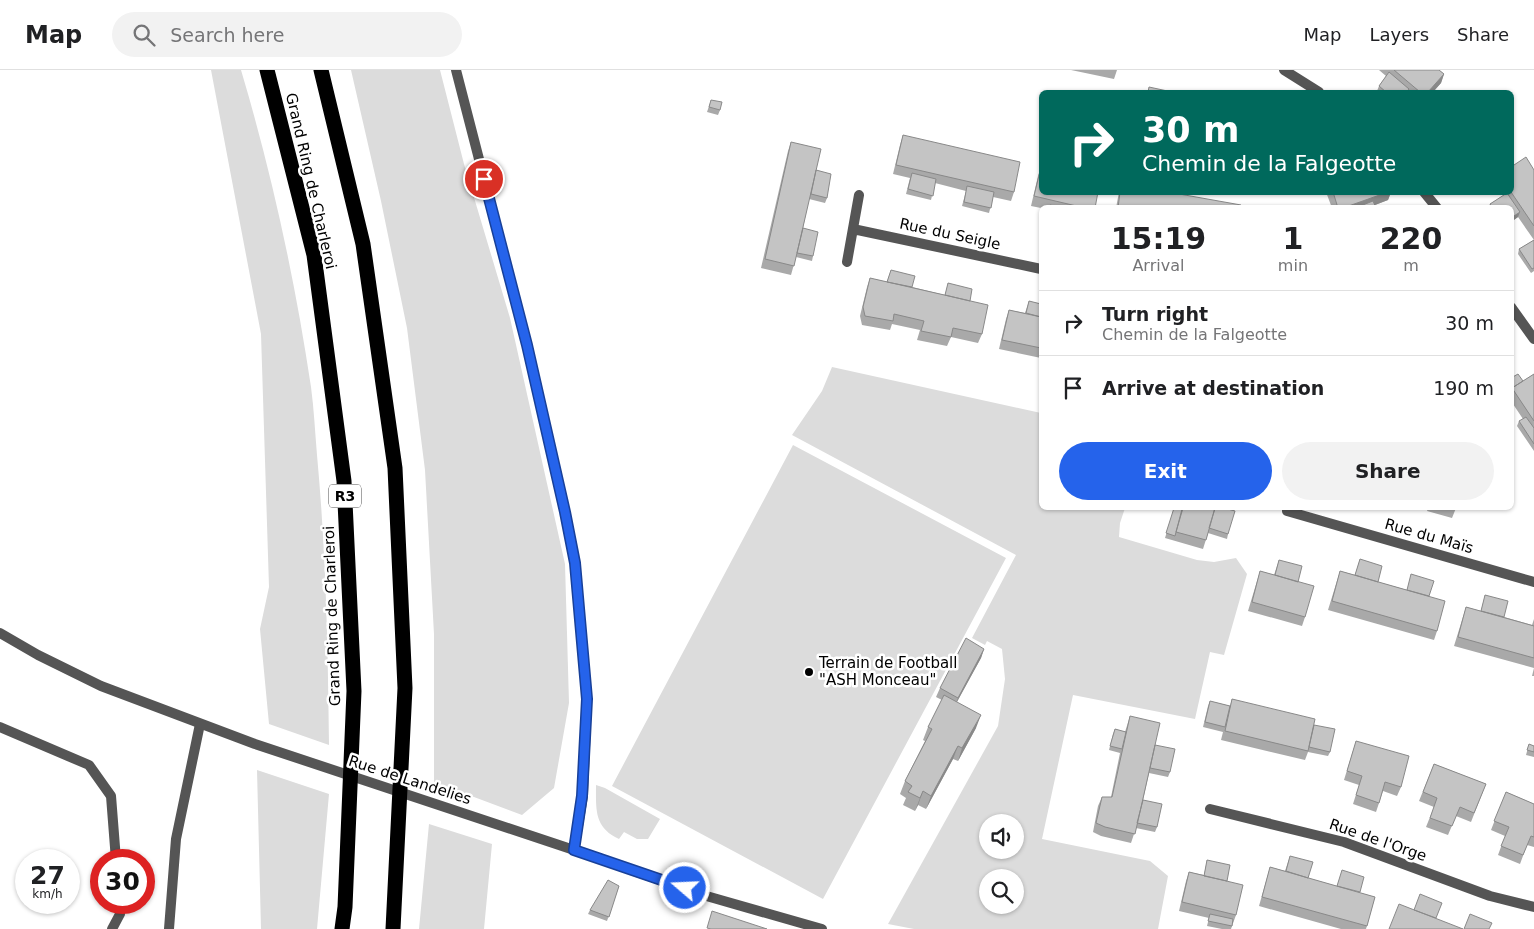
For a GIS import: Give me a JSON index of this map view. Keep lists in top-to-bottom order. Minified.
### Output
{"streets":{"highway":["Grand Ring de Charleroi","R3"],"street":["Rue du Seigle","Rue du Maïs","Rue de Landelies","Rue de l'Orge"]},"places":["Terrain de Football \"ASH Monceau\""],"page":{"header":"Map","search":"Search here","nav":["Map","Layers","Share"],"turn":["30 m","Chemin de la Falgeotte"],"eta":["15:19","Arrival","1","min","220","m"],"list":[{"name":"Turn right","note":"Chemin de la Falgeotte","value":"30 m"},{"name":"Arrive at destination","value":"190 m"}],"buttons":["Exit","Share"],"speed":"27 km/h","limit":"30"}}
